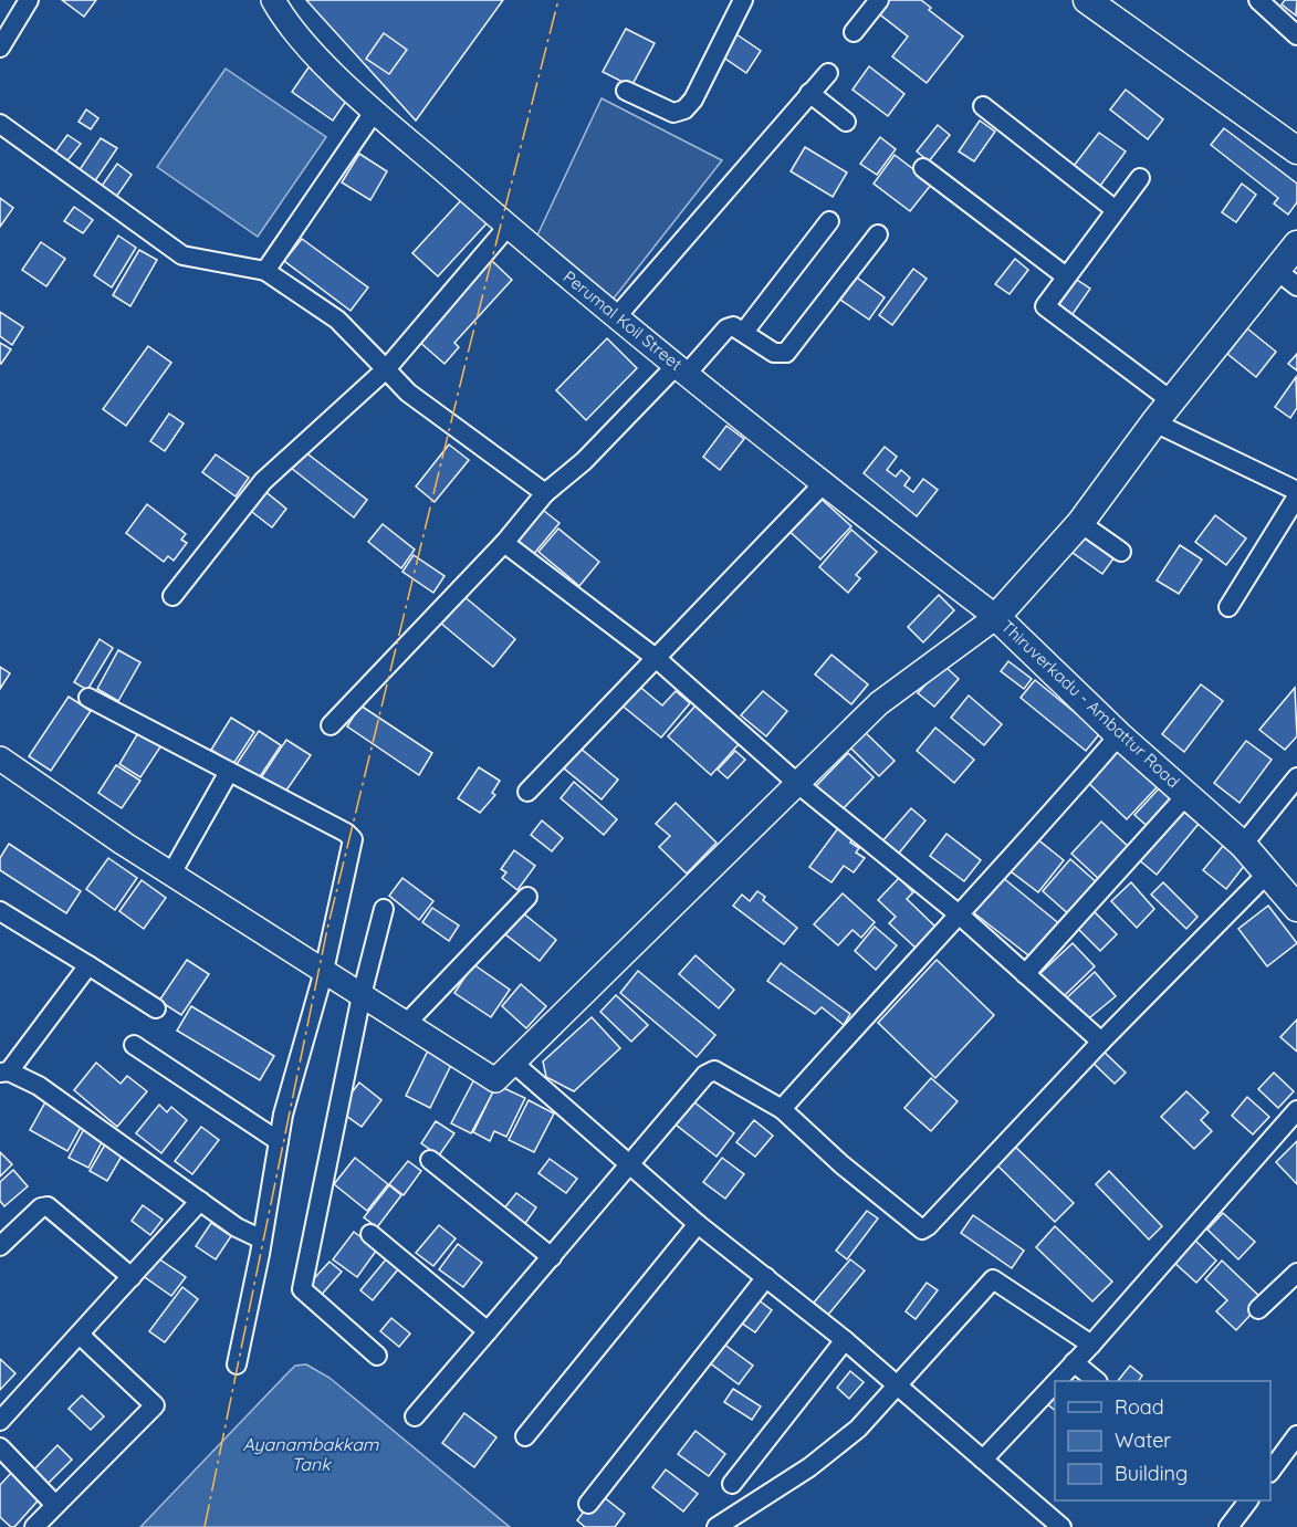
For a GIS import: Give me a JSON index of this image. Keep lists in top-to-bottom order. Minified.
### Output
{"streets":{"main road":["Thiruverkadu - Ambattur Road"],"street":["Perumal Koil Street"]},"crossings":[["Perumal Koil Street","Thiruverkadu - Ambattur Road"]],"water":["Ayanambakkam Tank"],"legend":["Road","Water","Building"]}
